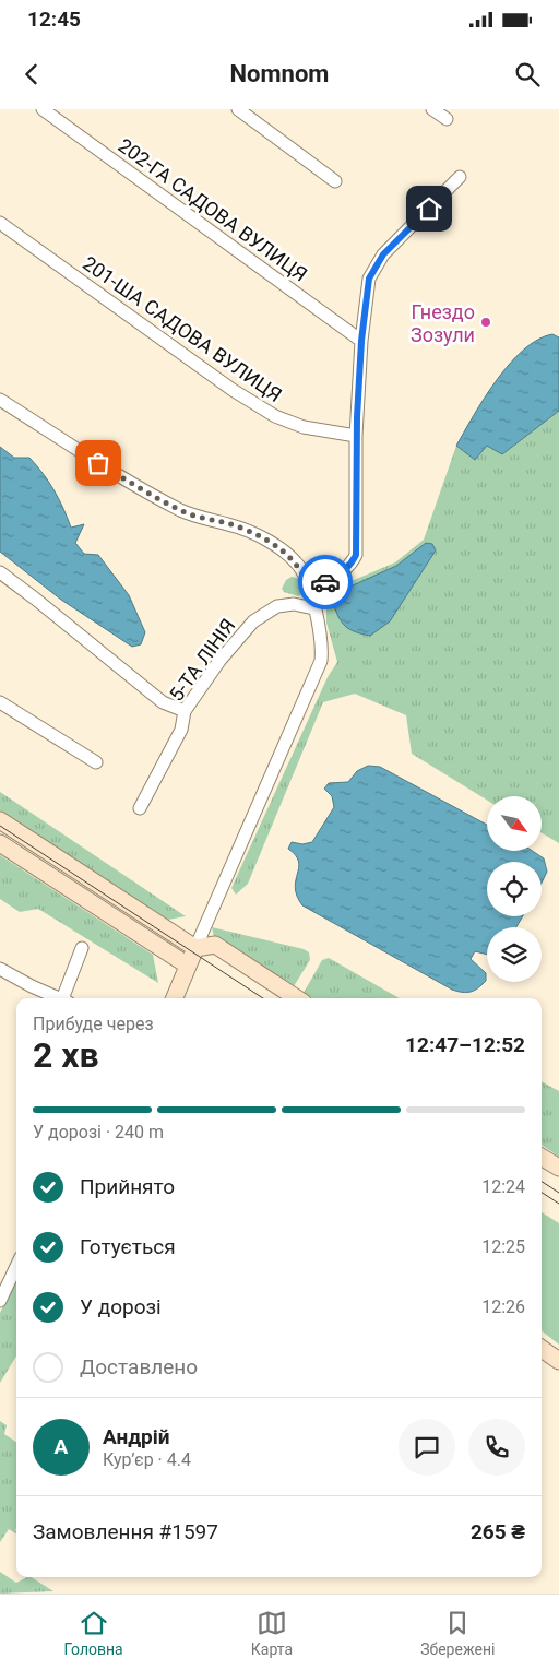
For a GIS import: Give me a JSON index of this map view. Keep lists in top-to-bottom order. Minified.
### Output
{"streets":{"street":["202-ГА САДОВА ВУЛИЦЯ","201-ША САДОВА ВУЛИЦЯ","5-ТА ЛІНІЯ"]},"places":["Гнездо Зозули"],"north":"bottom right","page":{"status":"12:45","header":"Nomnom","heading":["2 хв","Прибуде через","12:47–12:52"],"panel":["Андрій","Кур’єр · 4.4","Замовлення #1597","265 ₴"],"bar":"У дорозі · 240 m","list":[["Прийнято","12:24"],["Готується","12:25"],["У дорозі","12:26"],"Доставлено"],"round":"А","tabs":["Головна","Карта","Збережені"]}}
